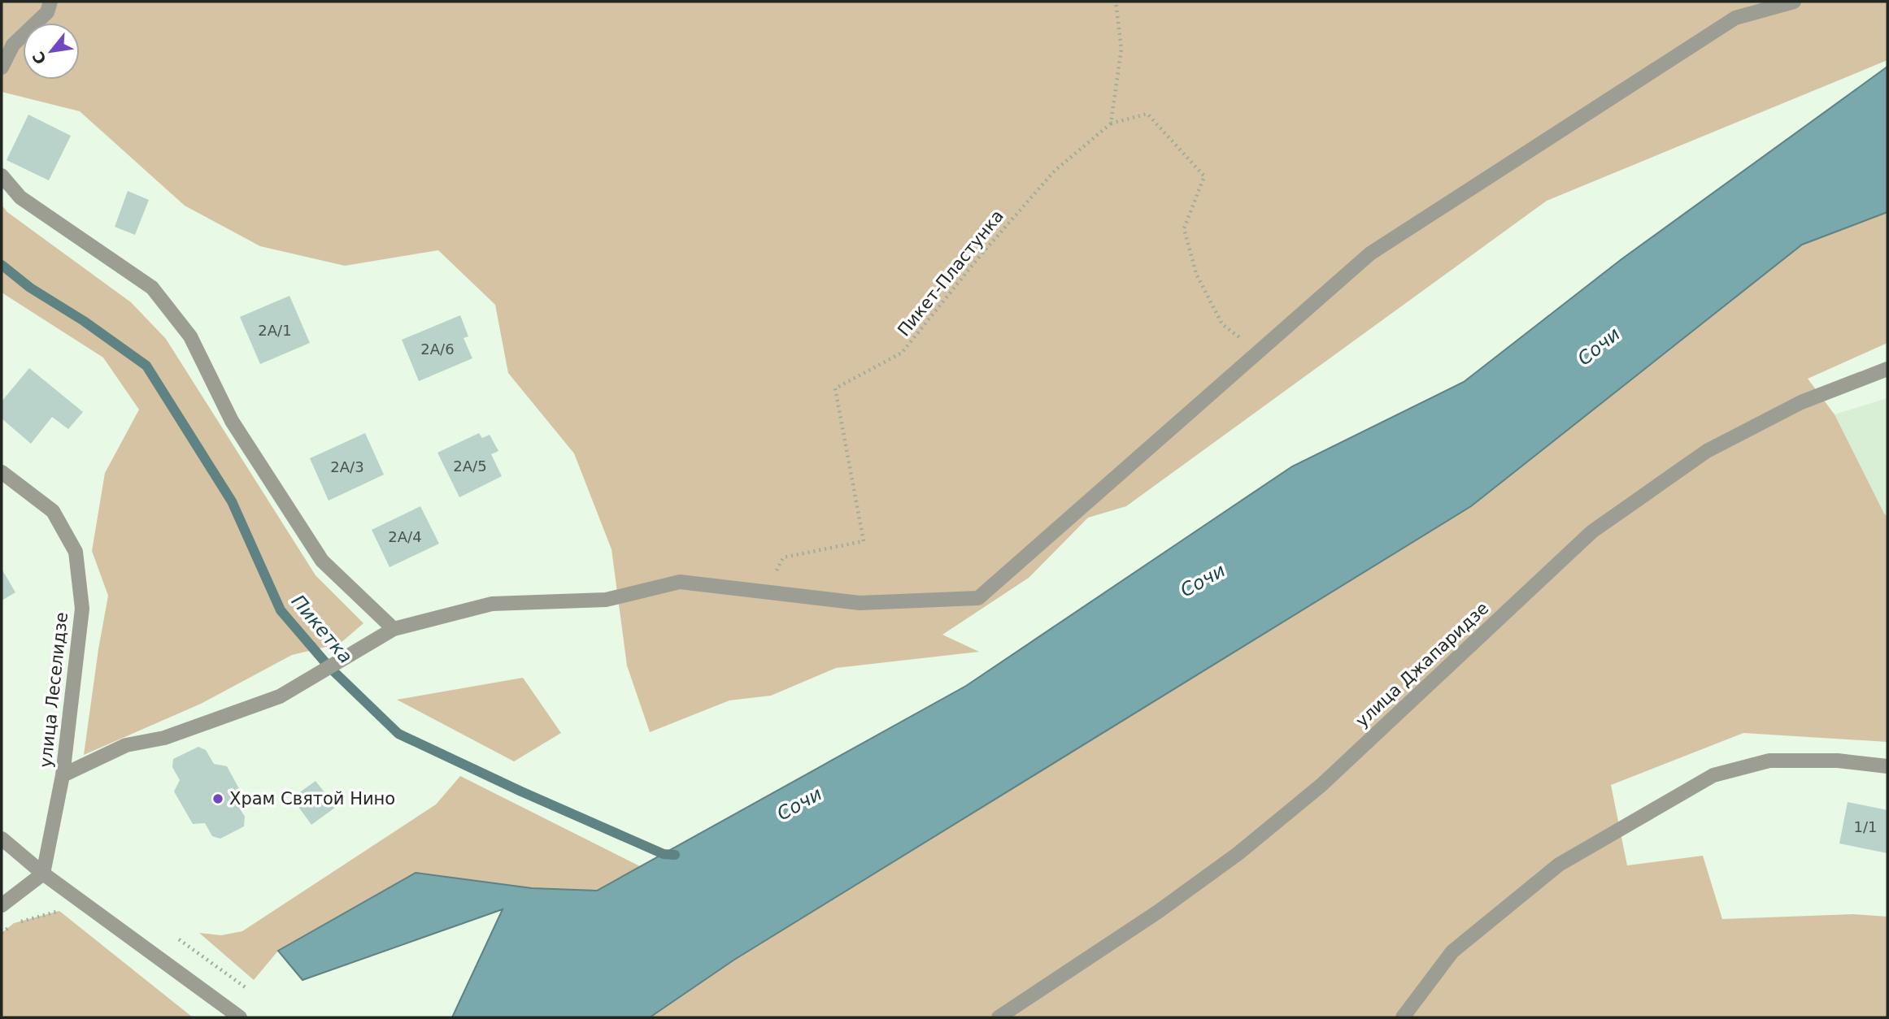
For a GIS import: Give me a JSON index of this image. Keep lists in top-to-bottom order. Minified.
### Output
{"streets":{"street":["улица Джапаридзе","улица Леселидзе"],"path":["Пикет-Пластунка"]},"water":["Сочи","Пикетка"],"places":["Храм Святой Нино"],"house_numbers":["2А/1","2А/6","2А/5","2А/3","2А/4","1/1"],"north":"bottom left"}
